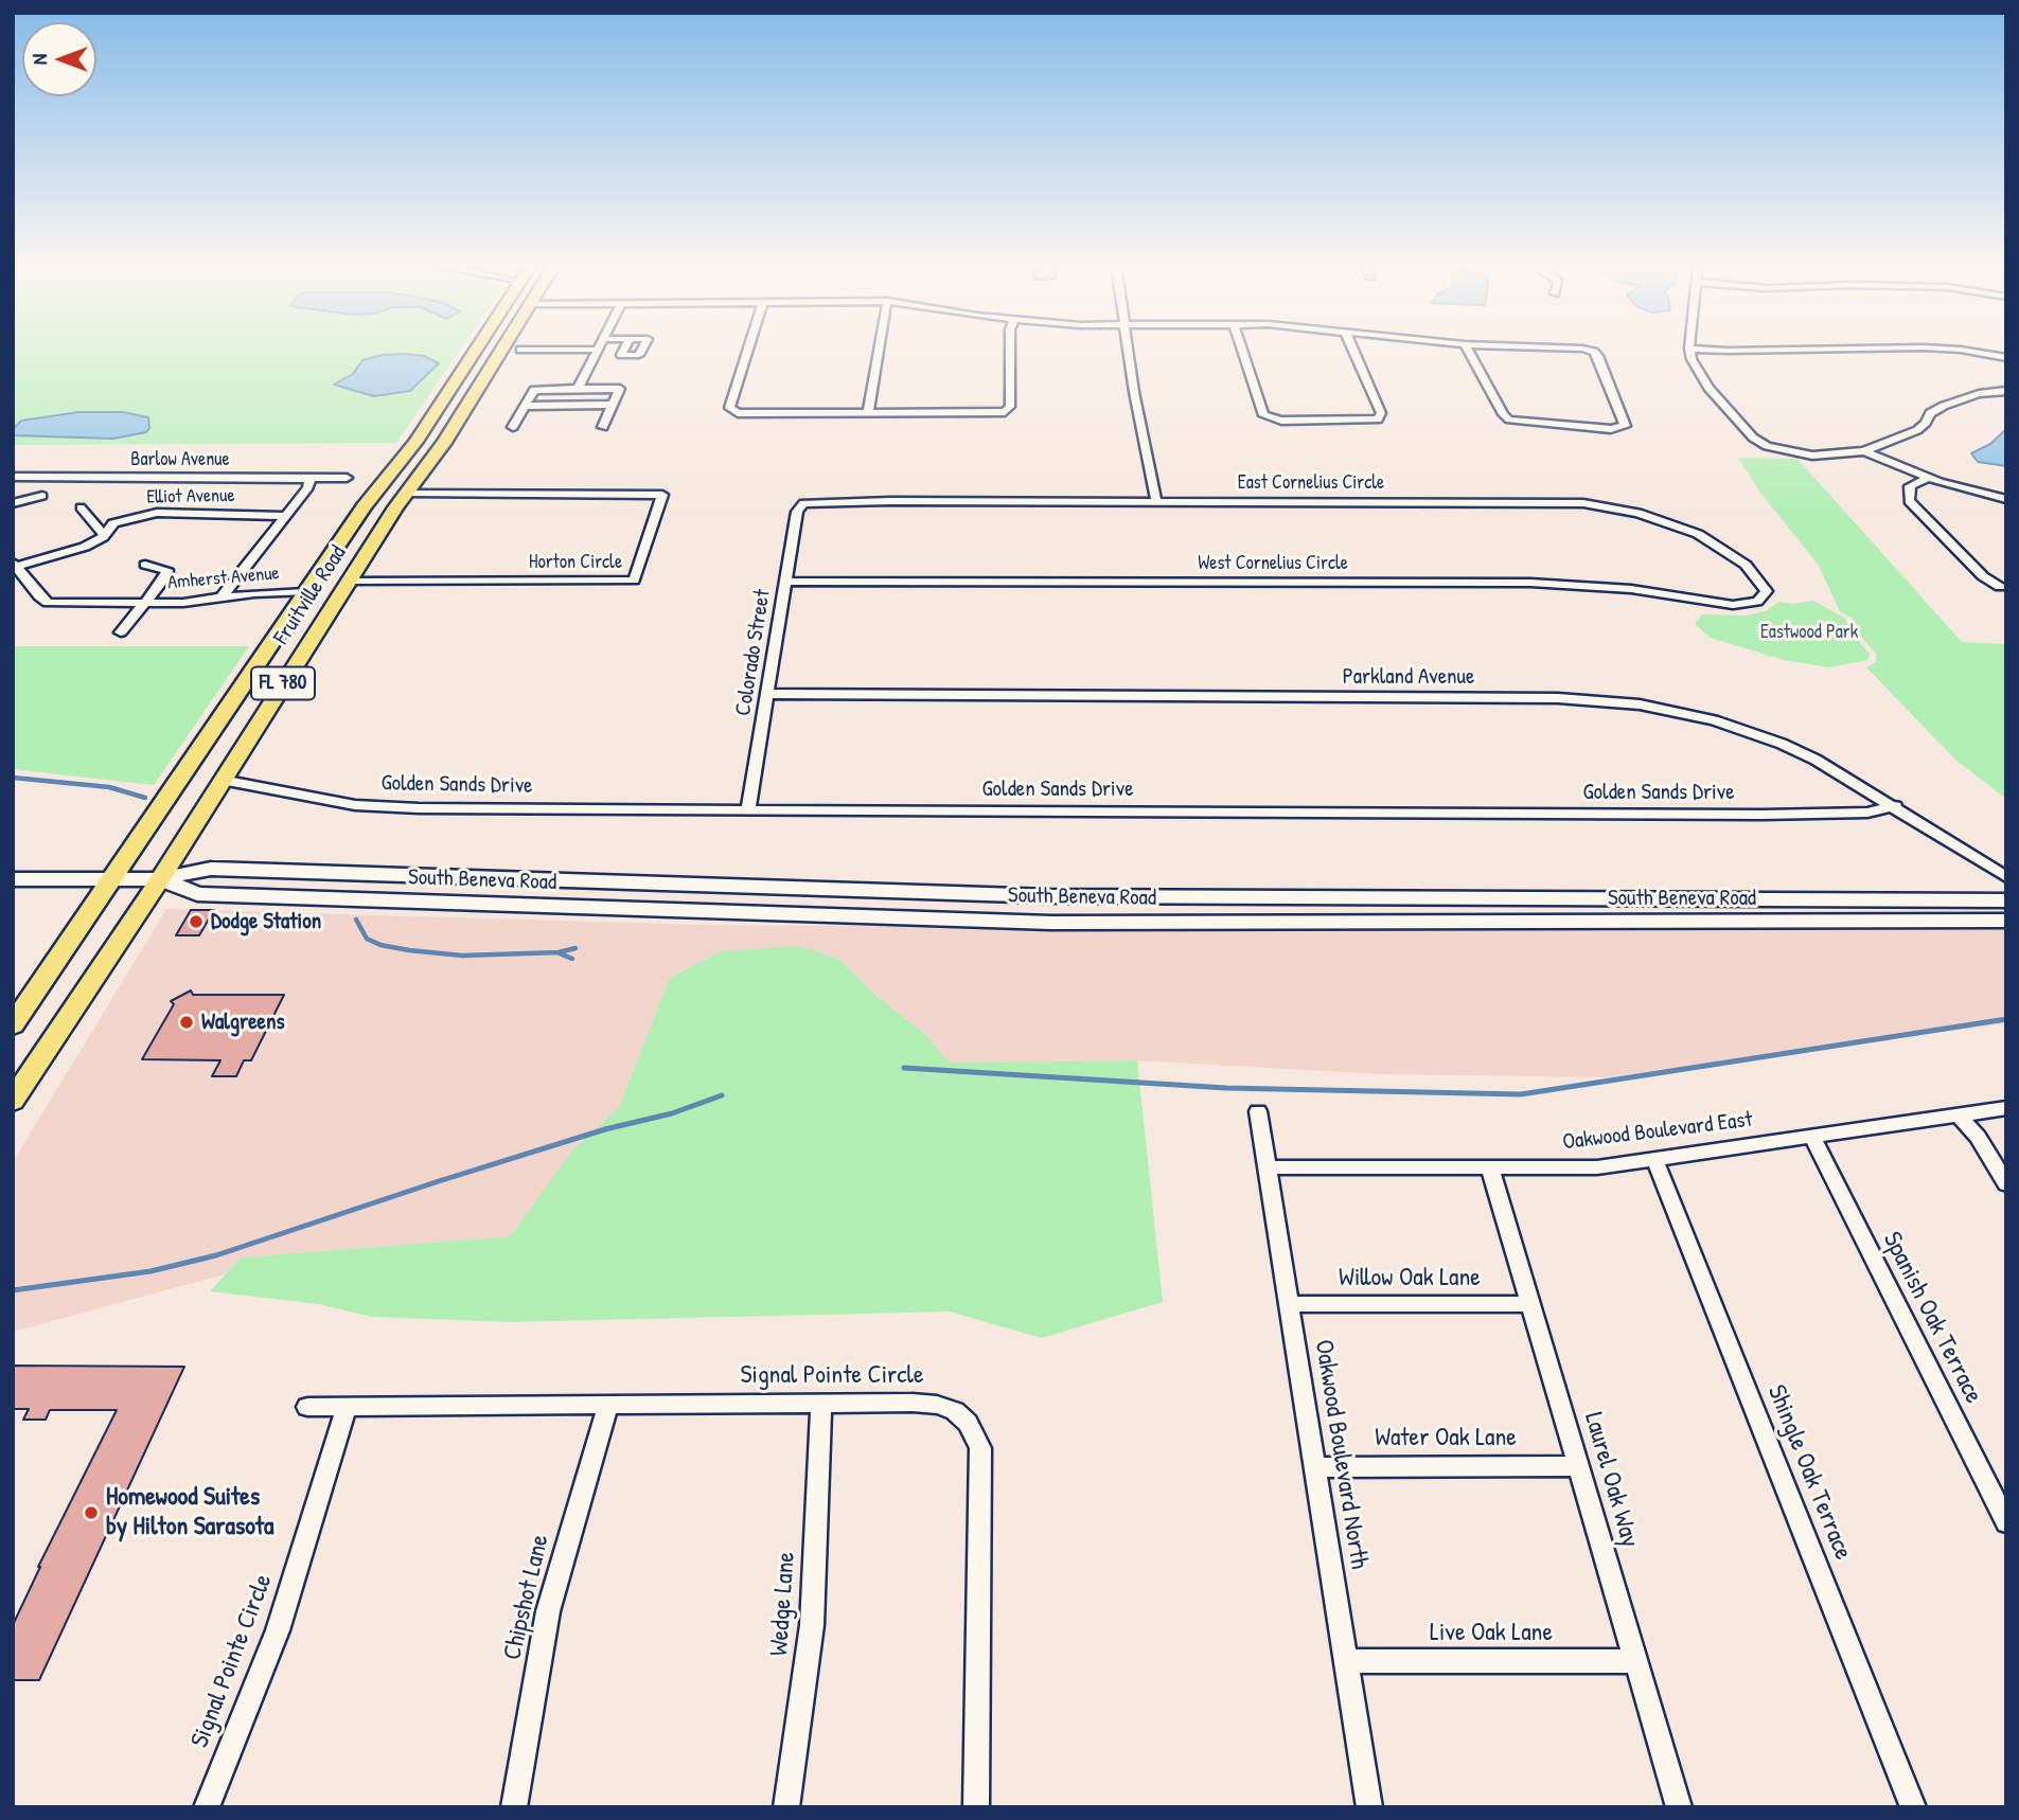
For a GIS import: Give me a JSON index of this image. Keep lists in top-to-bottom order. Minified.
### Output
{"streets":{"main road":["Fruitville Road","FL 780","South Beneva Road"],"street":["Barlow Avenue","East Cornelius Circle","Elliot Avenue","Horton Circle","West Cornelius Circle","Amherst Avenue","Colorado Street","Parkland Avenue","Golden Sands Drive","Oakwood Boulevard East","Willow Oak Lane","Spanish Oak Terrace","Signal Pointe Circle","Water Oak Lane","Oakwood Boulevard North","Shingle Oak Terrace","Laurel Oak Way","Chipshot Lane","Wedge Lane","Live Oak Lane"]},"crossings":[["East Cornelius Circle","West Cornelius Circle"],["East Cornelius Circle","Colorado Street"],["Elliot Avenue","Amherst Avenue"],["Horton Circle","Fruitville Road"],["West Cornelius Circle","Colorado Street"],["Amherst Avenue","Fruitville Road"],["Fruitville Road","Golden Sands Drive"],["Fruitville Road","South Beneva Road"],["Colorado Street","Parkland Avenue"],["Colorado Street","Golden Sands Drive"],["Parkland Avenue","Golden Sands Drive"],["Oakwood Boulevard East","Spanish Oak Terrace"],["Oakwood Boulevard East","Oakwood Boulevard North"],["Oakwood Boulevard East","Shingle Oak Terrace"],["Oakwood Boulevard East","Laurel Oak Way"],["Willow Oak Lane","Oakwood Boulevard North"],["Willow Oak Lane","Laurel Oak Way"],["Signal Pointe Circle","Chipshot Lane"],["Signal Pointe Circle","Wedge Lane"],["Water Oak Lane","Oakwood Boulevard North"],["Water Oak Lane","Laurel Oak Way"],["Oakwood Boulevard North","Live Oak Lane"],["Laurel Oak Way","Live Oak Lane"]],"parks":["Eastwood Park"],"places":["Dodge Station","Walgreens","Homewood Suites by Hilton Sarasota"],"north":"left"}
